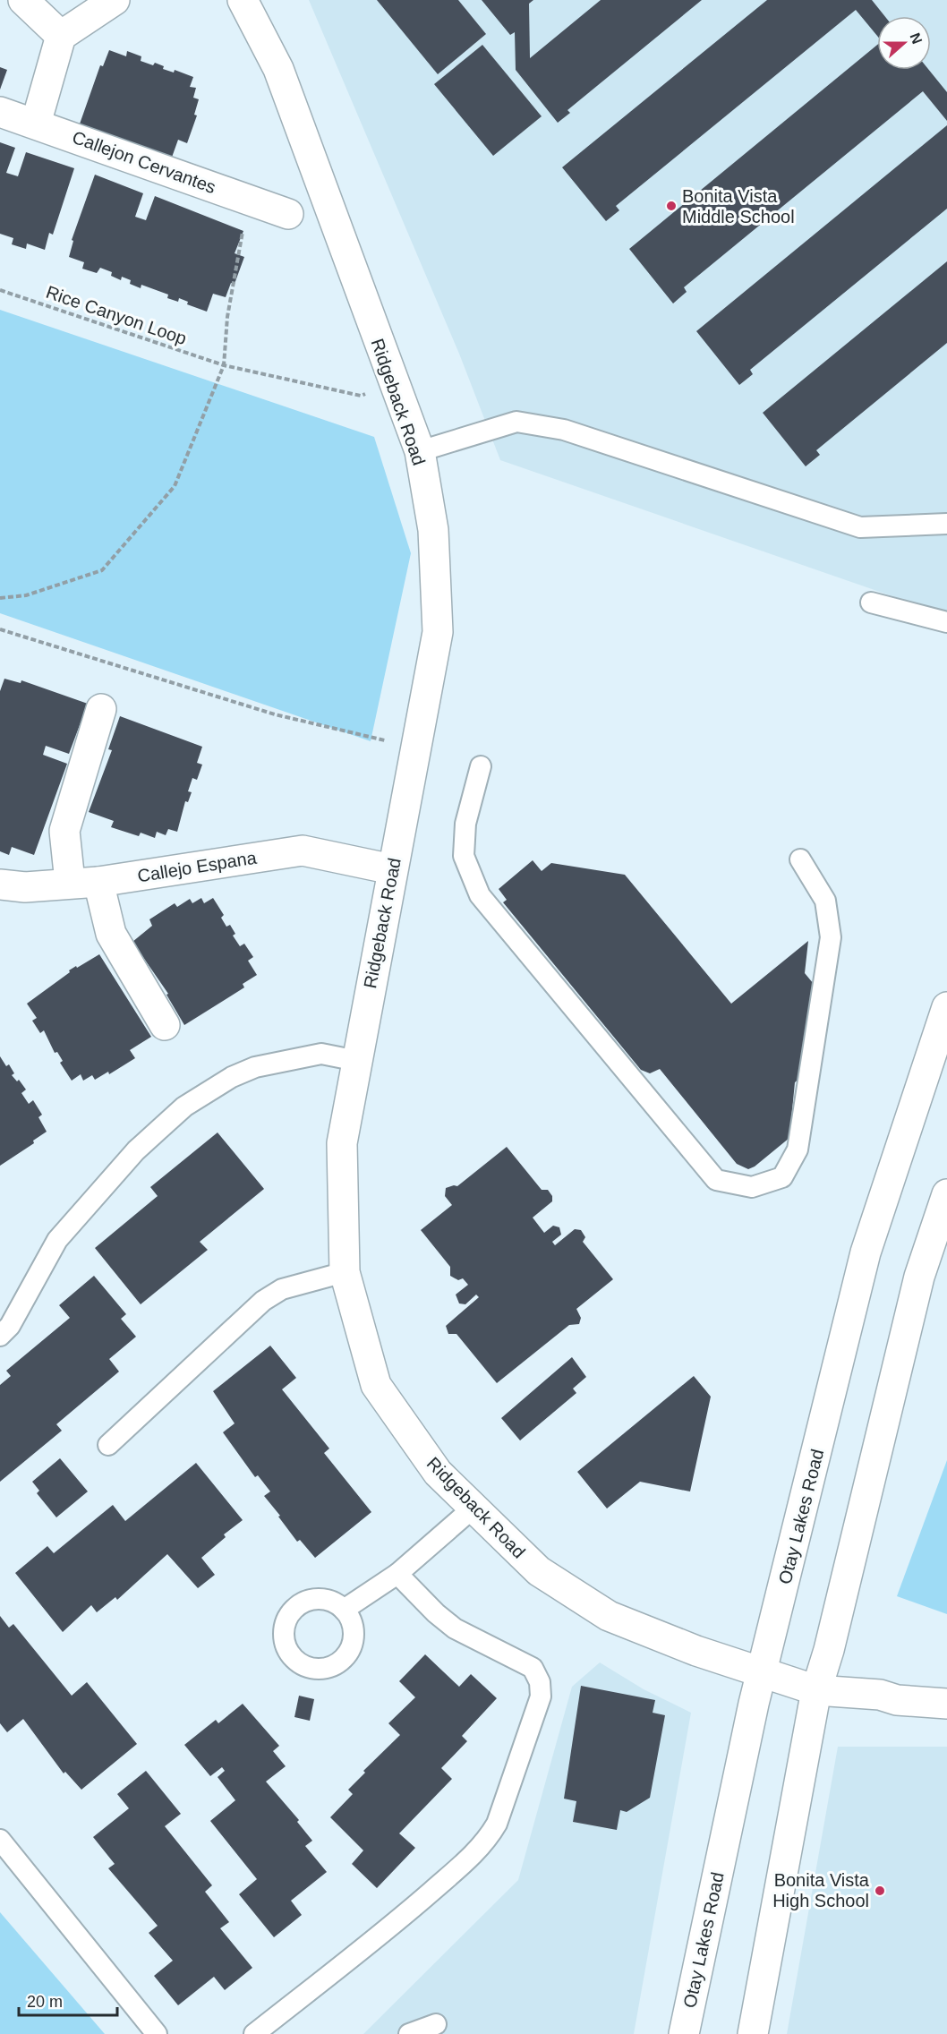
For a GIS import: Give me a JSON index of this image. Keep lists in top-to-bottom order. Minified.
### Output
{"streets":{"street":["Callejon Cervantes","Ridgeback Road","Callejo Espana","Otay Lakes Road"],"path":["Rice Canyon Loop"]},"crossings":[["Rice Canyon Loop","Ridgeback Road"],["Ridgeback Road","Callejo Espana"],["Ridgeback Road","Otay Lakes Road"]],"places":["Bonita Vista Middle School","Bonita Vista High School"],"scale_bar":"20 m","north":"right"}
